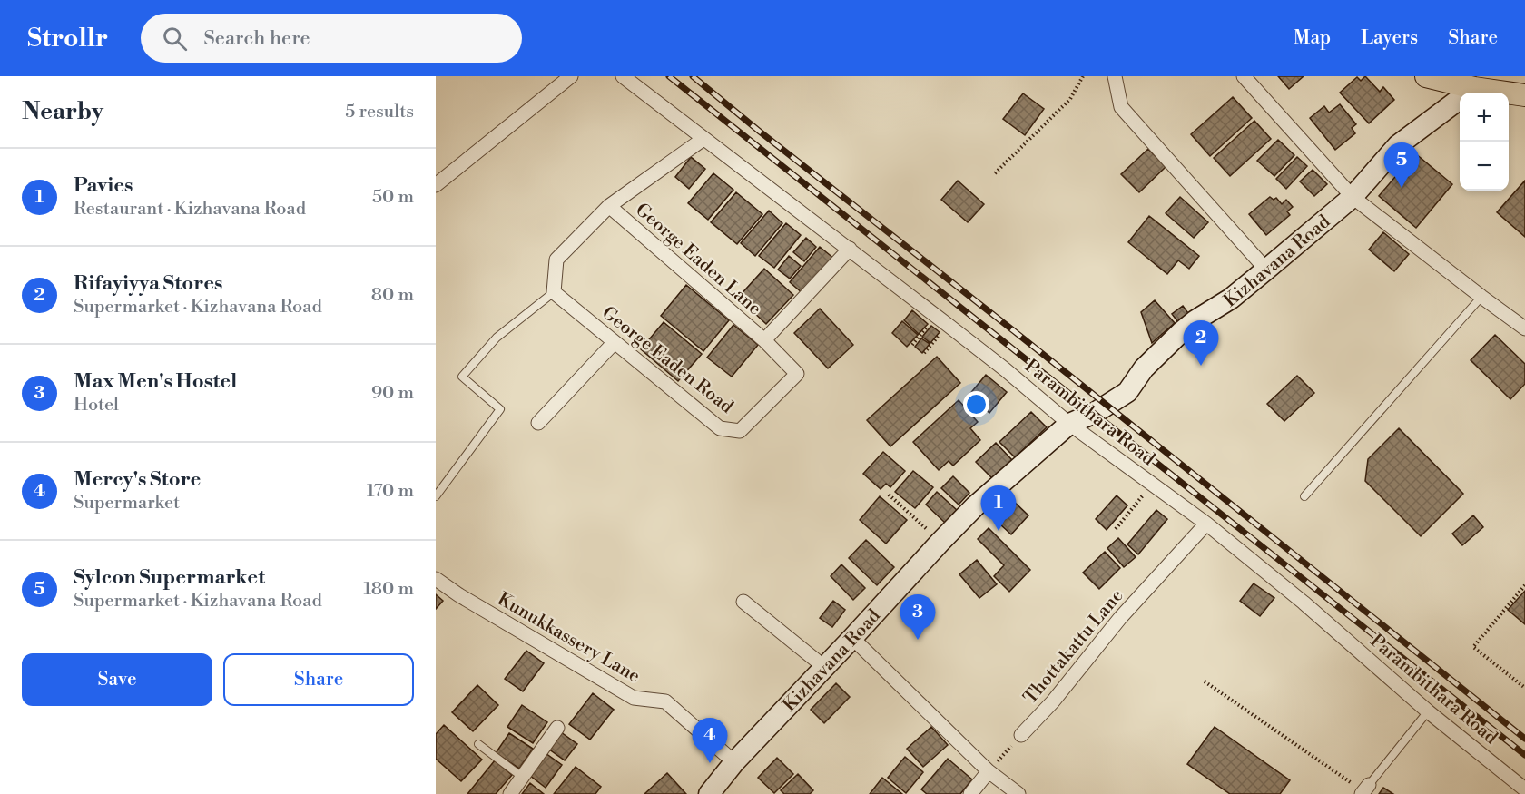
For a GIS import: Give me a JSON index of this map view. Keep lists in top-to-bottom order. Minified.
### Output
{"streets":{"street":["George Eaden Lane","Kizhavana Road","George Eaden Road","Parambithara Road","Kunukkassery Lane","Thottakattu Lane"]},"crossings":[["George Eaden Lane","George Eaden Road"],["Kizhavana Road","Parambithara Road"],["Kizhavana Road","Kunukkassery Lane"],["Parambithara Road","Thottakattu Lane"]],"page":{"header":"Strollr","search":"Search here","nav":["Map","Layers","Share"],"heading":["Nearby","5 results"],"map_buttons":["+","−"],"pins":["5","2","1","3","4"],"list":[{"mark":"1","name":"Pavies","note":"Restaurant · Kizhavana Road","value":"50 m"},{"mark":"2","name":"Rifayiyya Stores","note":"Supermarket · Kizhavana Road","value":"80 m"},{"mark":"3","name":"Max Men's Hostel","note":"Hotel","value":"90 m"},{"mark":"4","name":"Mercy's Store","note":"Supermarket","value":"170 m"},{"mark":"5","name":"Sylcon Supermarket","note":"Supermarket · Kizhavana Road","value":"180 m"}],"buttons":["Save","Share"]}}
